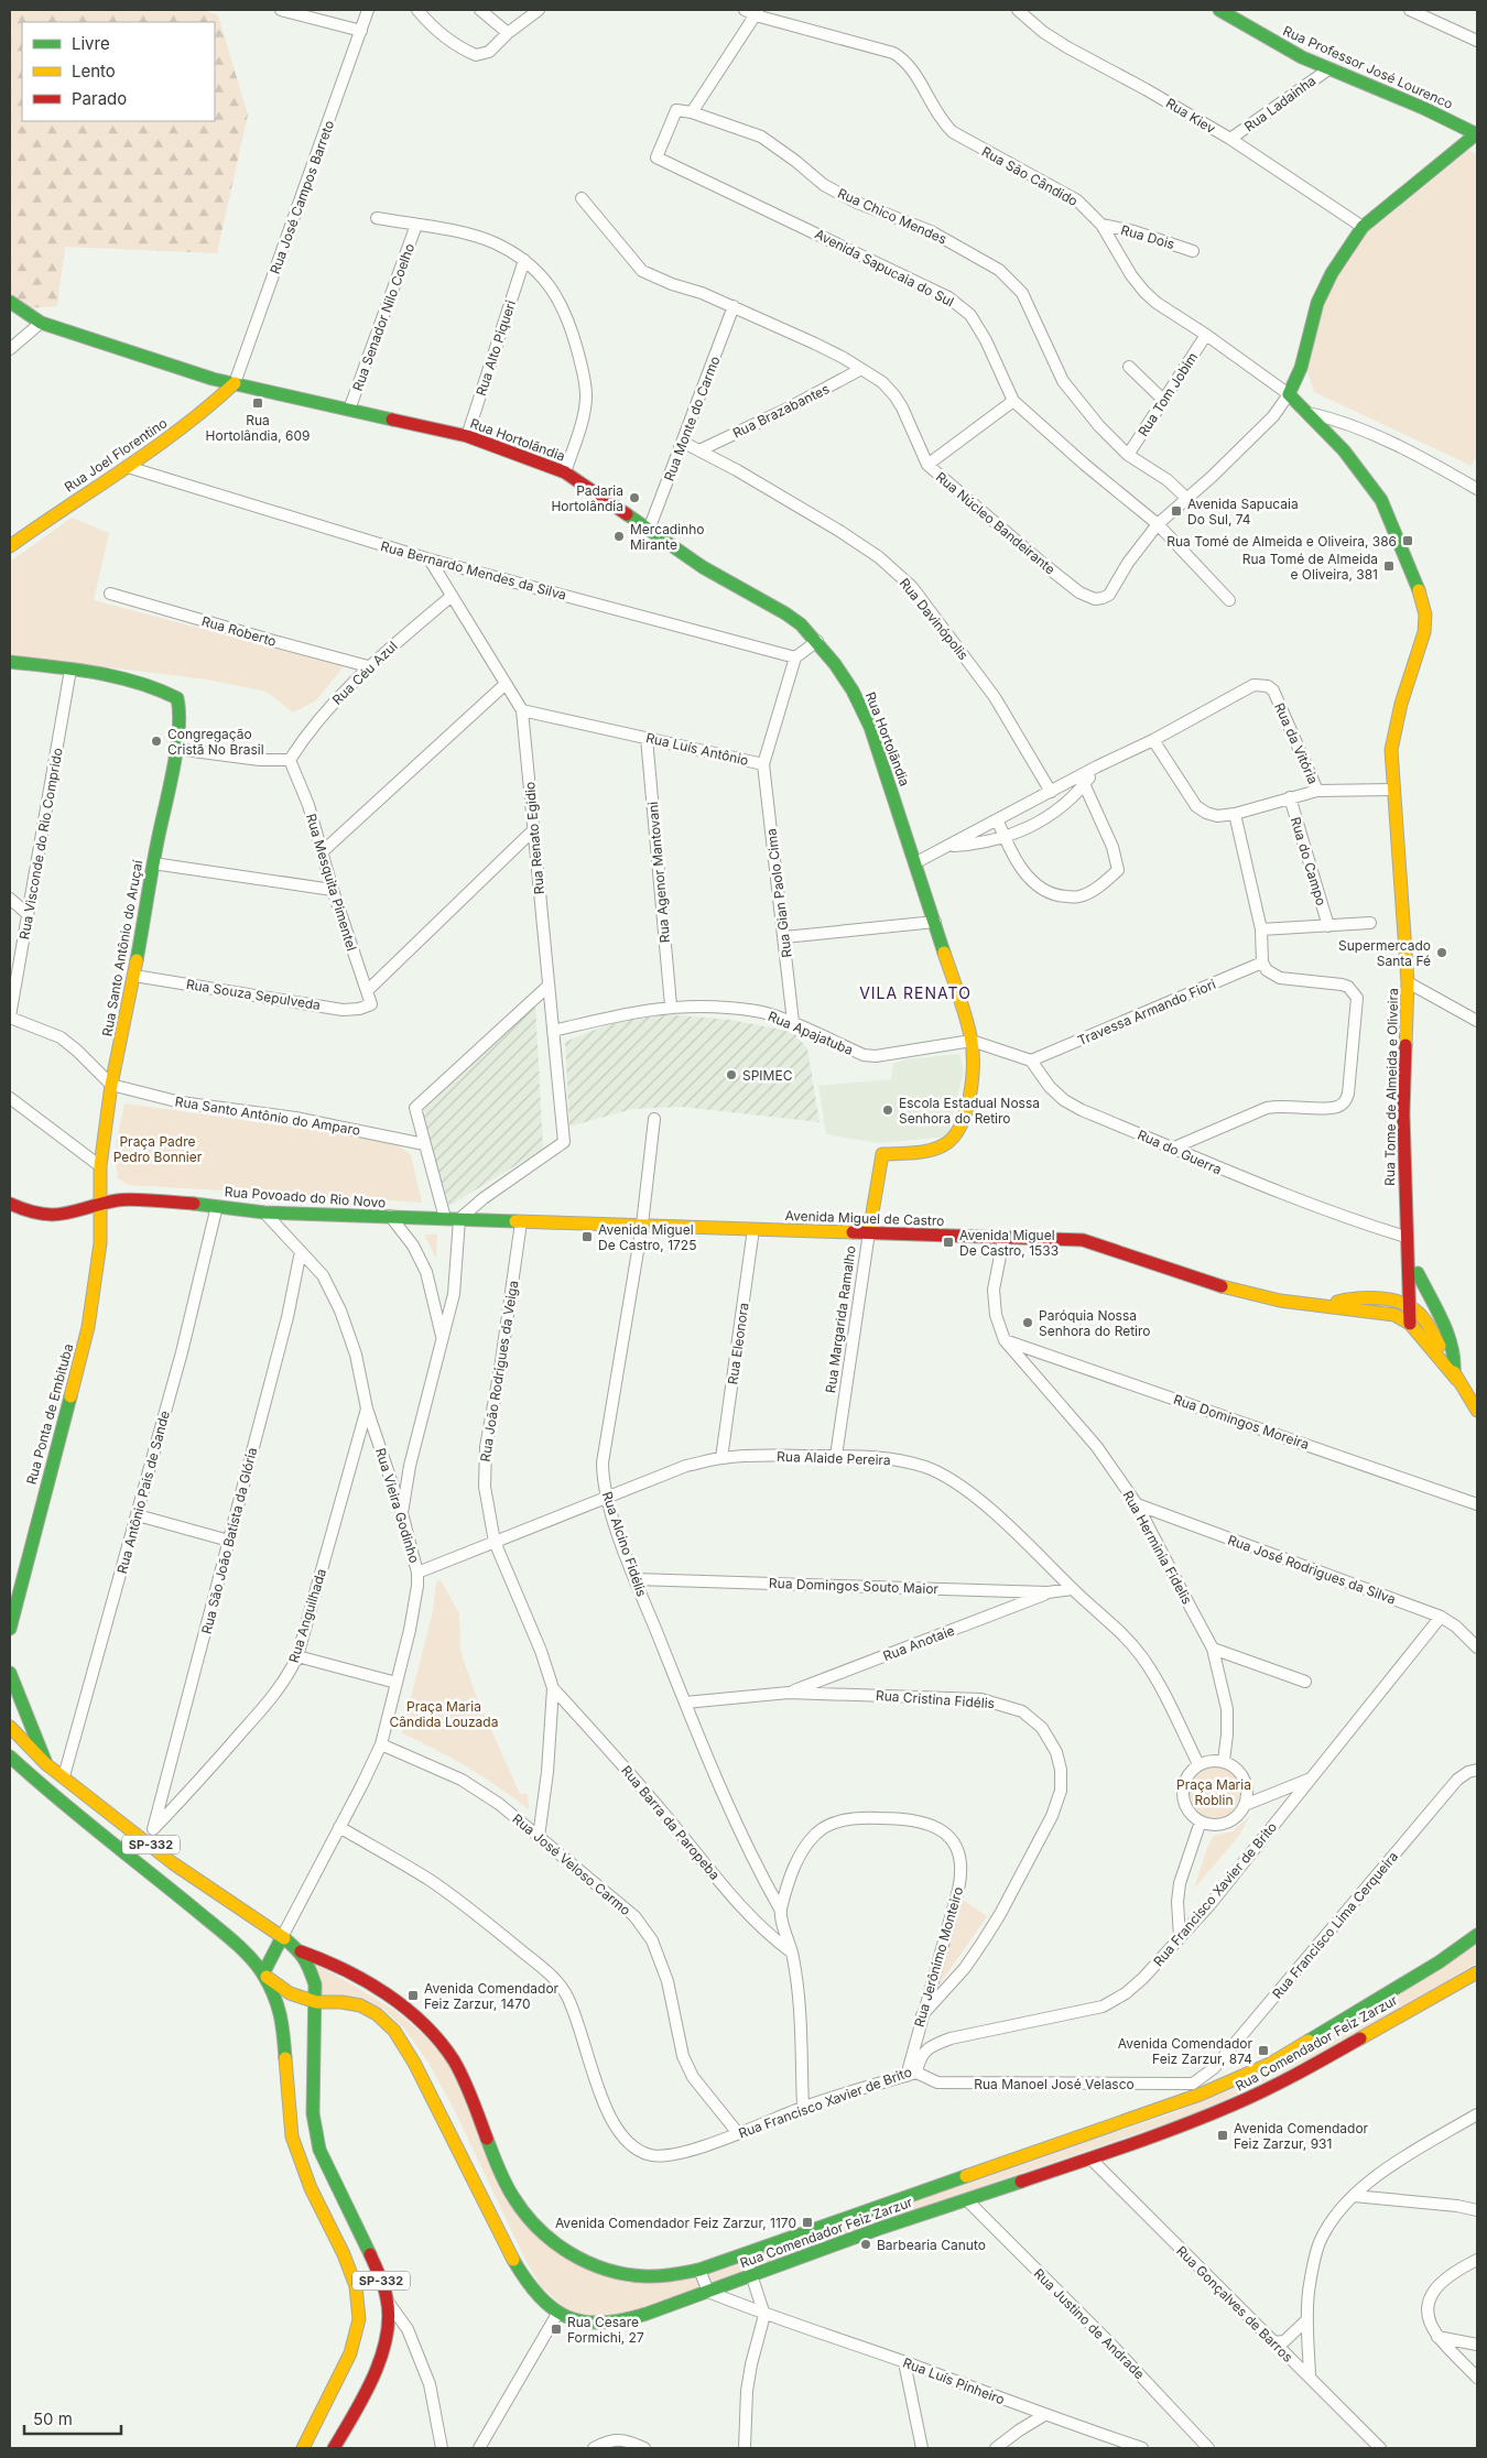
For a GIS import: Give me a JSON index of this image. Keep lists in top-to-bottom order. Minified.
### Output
{"streets":{"street":["Rua Professor José Lourenco","Rua Ladainha","Rua Kiev","Rua São Cândido","Rua José Campos Barreto","Rua Chico Mendes","Rua Dois","Avenida Sapucaia do Sul","Rua Senador Nilo Coelho","Rua Alto Piqueri","Rua Tom Jobim","Rua Brazabantes","Rua Monte do Carmo","Rua Hortolãndia","Rua Joel Florentino","Rua Núcleo Bandeirante","Rua Bernardo Mendes da Silva","Rua Davinópolis","Rua Roberto","Rua Céu Azul","Rua da Vitória","Rua Luís Antônio","Rua Renato Egidio","Rua Visconde do Rio Comprido","Rua do Campo","Rua Agenor Mantovani","Rua Mesquita Pimentel","Rua Gian Paolo Cima","Rua Santo Antônio do Aruçaí","Rua Souza Sepulveda","Travessa Armando Fiori","Rua Apajatuba","Rua Tome de Almeida e Oliveira","Rua Santo Antônio do Amparo","Rua do Guerra","Rua Povoado do Rio Novo","Avenida Miguel de Castro","Rua Margarida Ramalho","Rua Eleonora","Rua João Rodrigues da Veiga","Rua Ponta de Embituba","Rua Domingos Moreira","Rua Alaide Pereira","Rua Antônio Pais de Sande","Rua Vieira Godinho","Rua São João Batista da Glória","Rua Alcino Fidélis","Rua Herminia Fidelis","Rua José Rodrigues da Silva","Rua Domingos Souto Maior","Rua Anguilhada","Rua Anotaie","Rua Cristina Fidélis","Rua Barra da Paropeba","SP-332","Rua José Veloso Carmo","Rua Francisco Xavier de Brito","Rua Francisco Lima Cerqueira","Rua Jerônimo Monteiro","Rua Comendador Feiz Zarzur","Rua Manoel José Velasco","Rua Gonçalves de Barros","Rua Justino de Andrade","Rua Luís Pinheiro"]},"crossings":[["Rua Professor José Lourenco","Rua Ladainha"],["Rua Ladainha","Rua Kiev"],["Rua São Cândido","Rua Dois"],["Rua São Cândido","Rua Tom Jobim"],["Rua São Cândido","Rua Núcleo Bandeirante"],["Rua São Cândido","Rua Tome de Almeida e Oliveira"],["Rua José Campos Barreto","Rua Hortolãndia"],["Rua José Campos Barreto","Rua Joel Florentino"],["Rua Chico Mendes","Avenida Sapucaia do Sul"],["Rua Chico Mendes","Rua Tom Jobim"],["Rua Chico Mendes","Rua Núcleo Bandeirante"],["Avenida Sapucaia do Sul","Rua Núcleo Bandeirante"],["Rua Senador Nilo Coelho","Rua Hortolãndia"],["Rua Alto Piqueri","Rua Hortolãndia"],["Rua Brazabantes","Rua Núcleo Bandeirante"],["Rua Brazabantes","Rua Davinópolis"],["Rua Monte do Carmo","Rua Hortolãndia"],["Rua Monte do Carmo","Rua Núcleo Bandeirante"],["Rua Monte do Carmo","Rua Davinópolis"],["Rua Hortolãndia","Rua Joel Florentino"],["Rua Hortolãndia","Rua da Vitória"],["Rua Hortolãndia","Rua Apajatuba"],["Rua Hortolãndia","Rua Margarida Ramalho"],["Rua Joel Florentino","Rua Bernardo Mendes da Silva"],["Rua Núcleo Bandeirante","Rua Tome de Almeida e Oliveira"],["Rua Bernardo Mendes da Silva","Rua Luís Antônio"],["Rua Bernardo Mendes da Silva","Rua Renato Egidio"],["Rua Davinópolis","Rua da Vitória"],["Rua Roberto","Rua Céu Azul"],["Rua Céu Azul","Rua Renato Egidio"],["Rua Céu Azul","Rua Mesquita Pimentel"],["Rua da Vitória","Rua do Campo"],["Rua da Vitória","Rua Tome de Almeida e Oliveira"],["Rua Luís Antônio","Rua Renato Egidio"],["Rua Luís Antônio","Rua Agenor Mantovani"],["Rua Luís Antônio","Rua Gian Paolo Cima"],["Rua Renato Egidio","Rua Apajatuba"],["Rua Renato Egidio","Rua Povoado do Rio Novo"],["Rua Renato Egidio","Avenida Miguel de Castro"],["Rua Visconde do Rio Comprido","Rua Santo Antônio do Aruçaí"],["Rua Agenor Mantovani","Rua Apajatuba"],["Rua Mesquita Pimentel","Rua Souza Sepulveda"],["Rua Gian Paolo Cima","Rua Apajatuba"],["Rua Santo Antônio do Aruçaí","Rua Souza Sepulveda"],["Rua Santo Antônio do Aruçaí","Rua Santo Antônio do Amparo"],["Rua Santo Antônio do Aruçaí","Rua Povoado do Rio Novo"],["Rua Santo Antônio do Aruçaí","Rua Ponta de Embituba"],["Travessa Armando Fiori","Rua do Guerra"],["Rua Tome de Almeida e Oliveira","Rua do Guerra"],["Rua Tome de Almeida e Oliveira","Avenida Miguel de Castro"],["Rua Povoado do Rio Novo","Avenida Miguel de Castro"],["Rua Povoado do Rio Novo","Rua Ponta de Embituba"],["Rua Povoado do Rio Novo","Rua Antônio Pais de Sande"],["Rua Povoado do Rio Novo","Rua Vieira Godinho"],["Avenida Miguel de Castro","Rua Margarida Ramalho"],["Avenida Miguel de Castro","Rua Eleonora"],["Avenida Miguel de Castro","Rua João Rodrigues da Veiga"],["Avenida Miguel de Castro","Rua Alcino Fidélis"],["Avenida Miguel de Castro","Rua Herminia Fidelis"],["Rua Margarida Ramalho","Rua Alaide Pereira"],["Rua Eleonora","Rua Alaide Pereira"],["Rua João Rodrigues da Veiga","Rua Alaide Pereira"],["Rua João Rodrigues da Veiga","Rua Barra da Paropeba"],["Rua João Rodrigues da Veiga","Rua José Veloso Carmo"],["Rua Domingos Moreira","Rua Herminia Fidelis"],["Rua Alaide Pereira","Rua Vieira Godinho"],["Rua Alaide Pereira","Rua Alcino Fidélis"],["Rua Alaide Pereira","Rua Herminia Fidelis"],["Rua Alaide Pereira","Rua Domingos Souto Maior"],["Rua Antônio Pais de Sande","SP-332"],["Rua Vieira Godinho","Rua São João Batista da Glória"],["Rua Vieira Godinho","Rua Anguilhada"],["Rua Vieira Godinho","SP-332"],["Rua Vieira Godinho","Rua José Veloso Carmo"],["Rua Vieira Godinho","Rua Francisco Xavier de Brito"],["Rua São João Batista da Glória","Rua Anguilhada"],["Rua Alcino Fidélis","Rua Domingos Souto Maior"],["Rua Alcino Fidélis","Rua Cristina Fidélis"],["Rua Alcino Fidélis","Rua Jerônimo Monteiro"],["Rua Herminia Fidelis","Rua José Rodrigues da Silva"],["Rua José Rodrigues da Silva","Rua Francisco Xavier de Brito"],["Rua Domingos Souto Maior","Rua Anotaie"],["Rua Anguilhada","SP-332"],["Rua Anotaie","Rua Cristina Fidélis"],["Rua Cristina Fidélis","Rua Jerônimo Monteiro"],["SP-332","Rua Comendador Feiz Zarzur"],["Rua José Veloso Carmo","Rua Francisco Xavier de Brito"],["Rua Francisco Xavier de Brito","Rua Jerônimo Monteiro"],["Rua Francisco Xavier de Brito","Rua Manoel José Velasco"],["Rua Francisco Lima Cerqueira","Rua Comendador Feiz Zarzur"],["Rua Francisco Lima Cerqueira","Rua Manoel José Velasco"],["Rua Jerônimo Monteiro","Rua Manoel José Velasco"],["Rua Comendador Feiz Zarzur","Rua Manoel José Velasco"],["Rua Comendador Feiz Zarzur","Rua Gonçalves de Barros"],["Rua Comendador Feiz Zarzur","Rua Justino de Andrade"],["Rua Comendador Feiz Zarzur","Rua Luís Pinheiro"]],"districts":["VILA RENATO"],"parks":["Praça Padre Pedro Bonnier","Praça Maria Cândida Louzada","Praça Maria Roblin"],"places":{"transit":["Rua Hortolândia, 609","Avenida Sapucaia Do Sul, 74","Rua Tomé de Almeida e Oliveira, 386","Rua Tomé de Almeida e Oliveira, 381","Avenida Miguel De Castro, 1725","Avenida Miguel De Castro, 1533","Avenida Comendador Feiz Zarzur, 1470","Avenida Comendador Feiz Zarzur, 874","Avenida Comendador Feiz Zarzur, 931","Avenida Comendador Feiz Zarzur, 1170","Rua Cesare Formichi, 27"],"other":["Padaria Hortolândia","Mercadinho Mirante","Congregação Cristã No Brasil","Supermercado Santa Fé","SPIMEC","Escola Estadual Nossa Senhora do Retiro","Paróquia Nossa Senhora do Retiro","Barbearia Canuto"]},"legend":["Livre","Lento","Parado"],"scale_bar":"50 m"}
